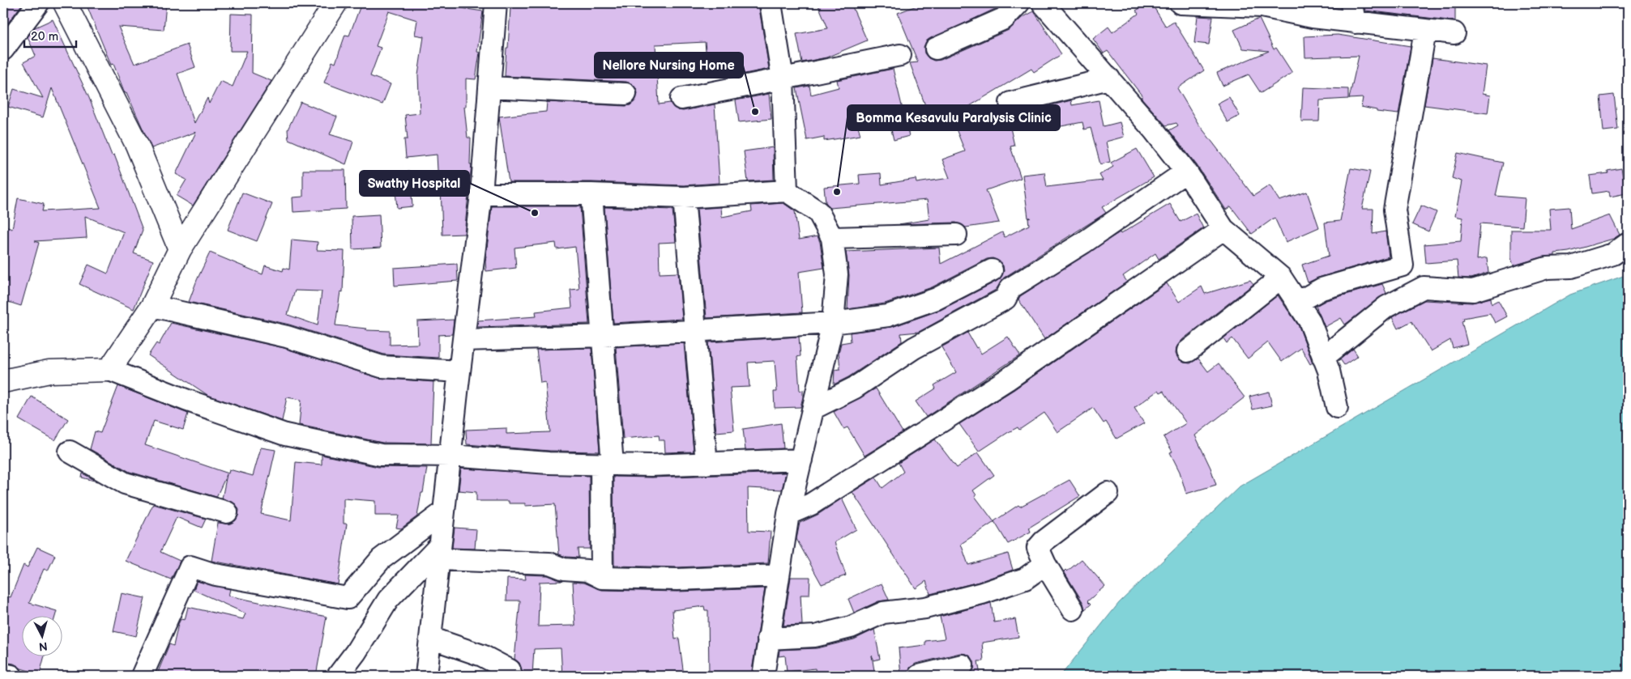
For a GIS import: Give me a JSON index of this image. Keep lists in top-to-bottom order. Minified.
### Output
{"places":["Nellore Nursing Home","Bomma Kesavulu Paralysis Clinic","Swathy Hospital"],"scale_bar":"20 m","north":"bottom"}
